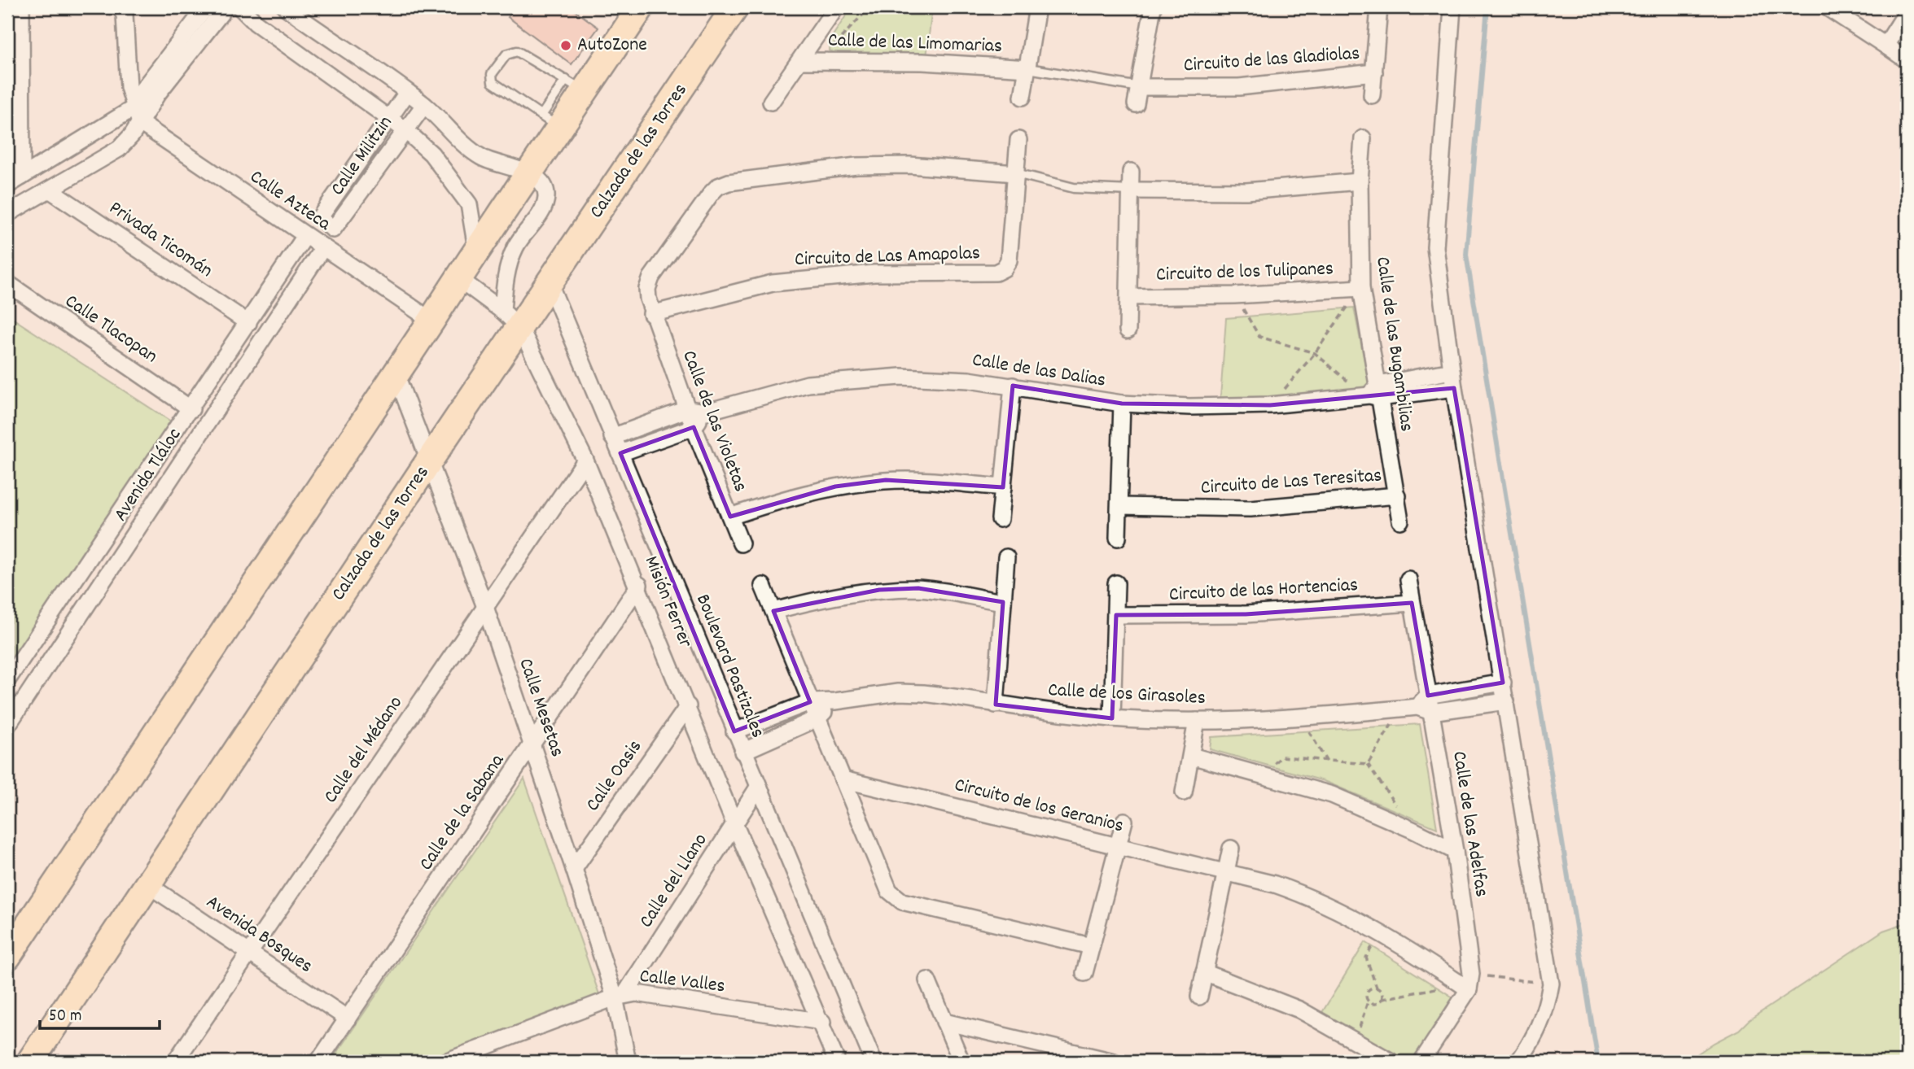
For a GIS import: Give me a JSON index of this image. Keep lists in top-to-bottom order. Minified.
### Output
{"streets":{"main road":["Calzada de las Torres"],"street":["Calle de las Limomarias","Circuito de las Gladiolas","Calle Militzin","Calle Azteca","Privada Ticomán","Circuito de Las Amapolas","Circuito de los Tulipanes","Calle Tlacopan","Calle de las Bugambilias","Calle de las Dalias","Calle de las Violetas","Avenida Tláloc","Circuito de Las Teresitas","Circuito de las Hortencias","Misión Ferrer","Boulevard Pastizales","Calle de los Girasoles","Calle Mesetas","Calle del Médano","Calle Oasis","Circuito de los Geranios","Calle de la Sabana","Calle de las Adelfas","Calle del Llano","Avenida Bosques","Calle Valles"]},"crossings":[["Calzada de las Torres","Misión Ferrer"],["Calzada de las Torres","Boulevard Pastizales"],["Calzada de las Torres","Calle Mesetas"],["Calzada de las Torres","Avenida Bosques"],["Calle Azteca","Avenida Tláloc"],["Privada Ticomán","Avenida Tláloc"],["Circuito de Las Amapolas","Calle de las Violetas"],["Circuito de los Tulipanes","Calle de las Bugambilias"],["Calle Tlacopan","Avenida Tláloc"],["Calle de las Bugambilias","Calle de las Dalias"],["Calle de las Bugambilias","Circuito de Las Teresitas"],["Calle de las Dalias","Calle de las Violetas"],["Calle de las Dalias","Boulevard Pastizales"],["Circuito de las Hortencias","Calle de las Adelfas"],["Misión Ferrer","Calle del Médano"],["Misión Ferrer","Calle Oasis"],["Misión Ferrer","Calle de la Sabana"],["Misión Ferrer","Calle del Llano"],["Misión Ferrer","Calle Valles"],["Boulevard Pastizales","Calle de los Girasoles"],["Boulevard Pastizales","Calle del Llano"],["Calle de los Girasoles","Calle de las Adelfas"],["Calle Mesetas","Calle del Médano"],["Calle Mesetas","Calle Oasis"],["Calle Mesetas","Calle de la Sabana"],["Calle Mesetas","Calle del Llano"],["Calle Mesetas","Calle Valles"],["Calle del Médano","Avenida Bosques"],["Circuito de los Geranios","Calle de las Adelfas"],["Calle de la Sabana","Avenida Bosques"],["Calle del Llano","Calle Valles"]],"places":["AutoZone"],"scale_bar":"50 m"}
